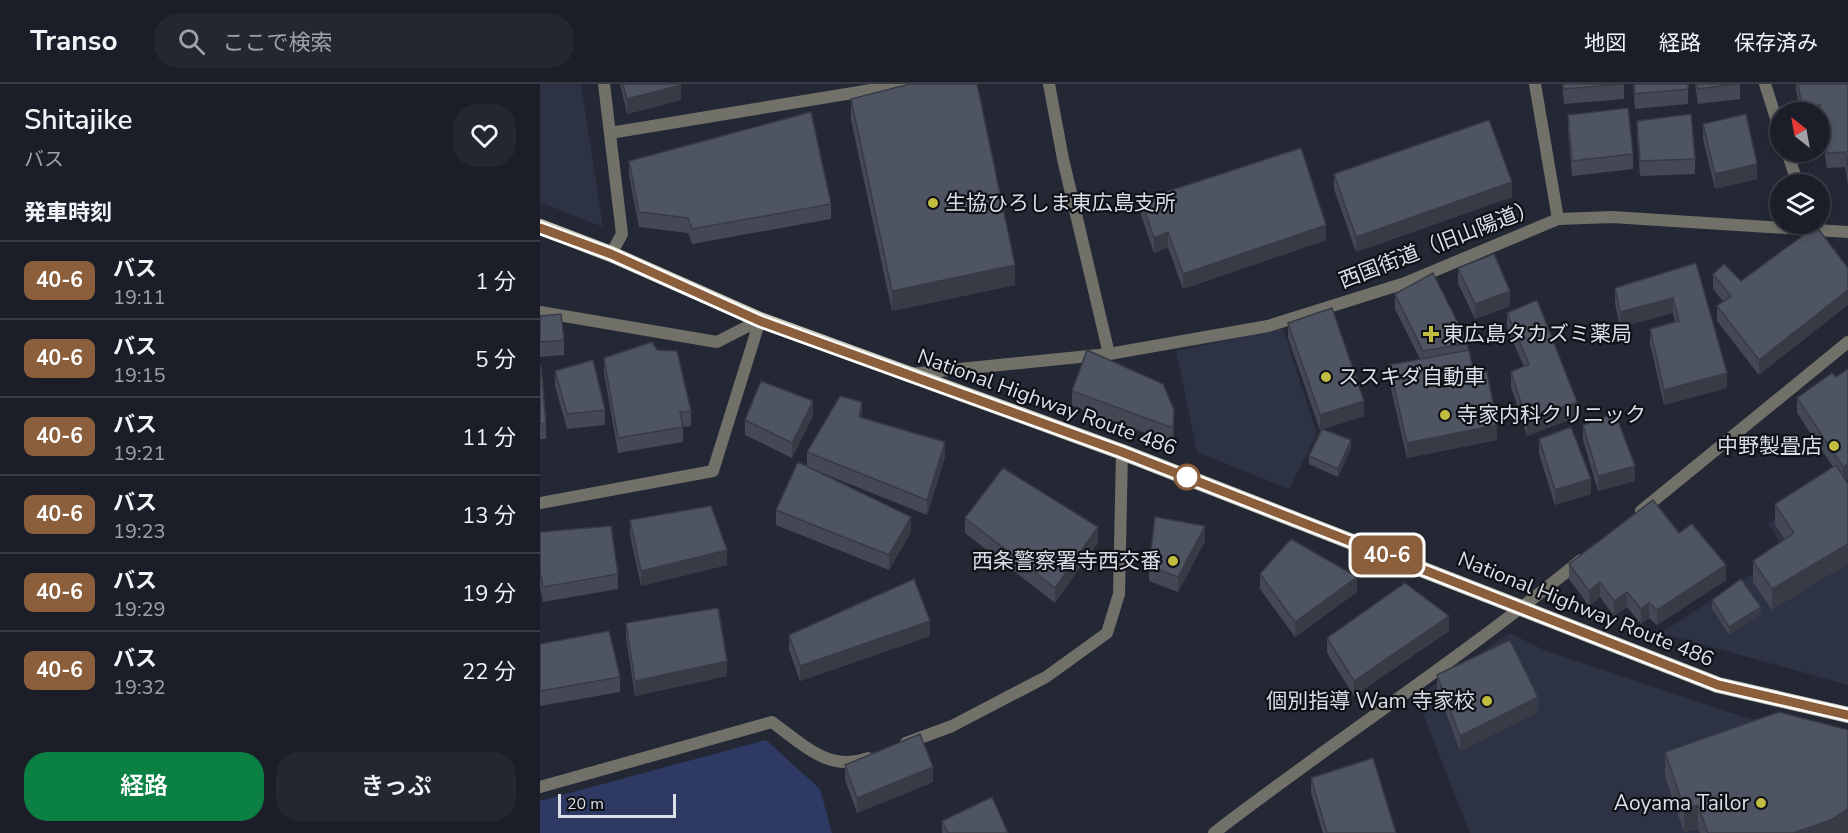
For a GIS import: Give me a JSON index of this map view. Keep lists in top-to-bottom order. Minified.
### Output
{"streets":{"highway":["National Highway Route 486"],"street":["西国街道（旧山陽道）"]},"crossings":[["西国街道（旧山陽道）","National Highway Route 486"]],"places":{"other":["生協ひろしま東広島支所","ススキダ自動車","寺家内科クリニック","中野製畳店","西条警察署寺西交番","個別指導 Wam 寺家校","Aoyama Tailor"],"health":["東広島タカズミ薬局"]},"lines":["bus line 40-6"],"scale_bar":"20 m","north":"top left","page":{"header":"Transo","search":"ここで検索","nav":["地図","経路","保存済み"],"heading":[["Shitajike","バス"],"発車時刻"],"on_map":"40-6","list":[{"mark":"40-6","name":"バス","note":"19:11","value":"1 分"},{"mark":"40-6","name":"バス","note":"19:15","value":"5 分"},{"mark":"40-6","name":"バス","note":"19:21","value":"11 分"},{"mark":"40-6","name":"バス","note":"19:23","value":"13 分"},{"mark":"40-6","name":"バス","note":"19:29","value":"19 分"},{"mark":"40-6","name":"バス","note":"19:32","value":"22 分"}],"buttons":["経路","きっぷ"],"scale":"20 m"}}
